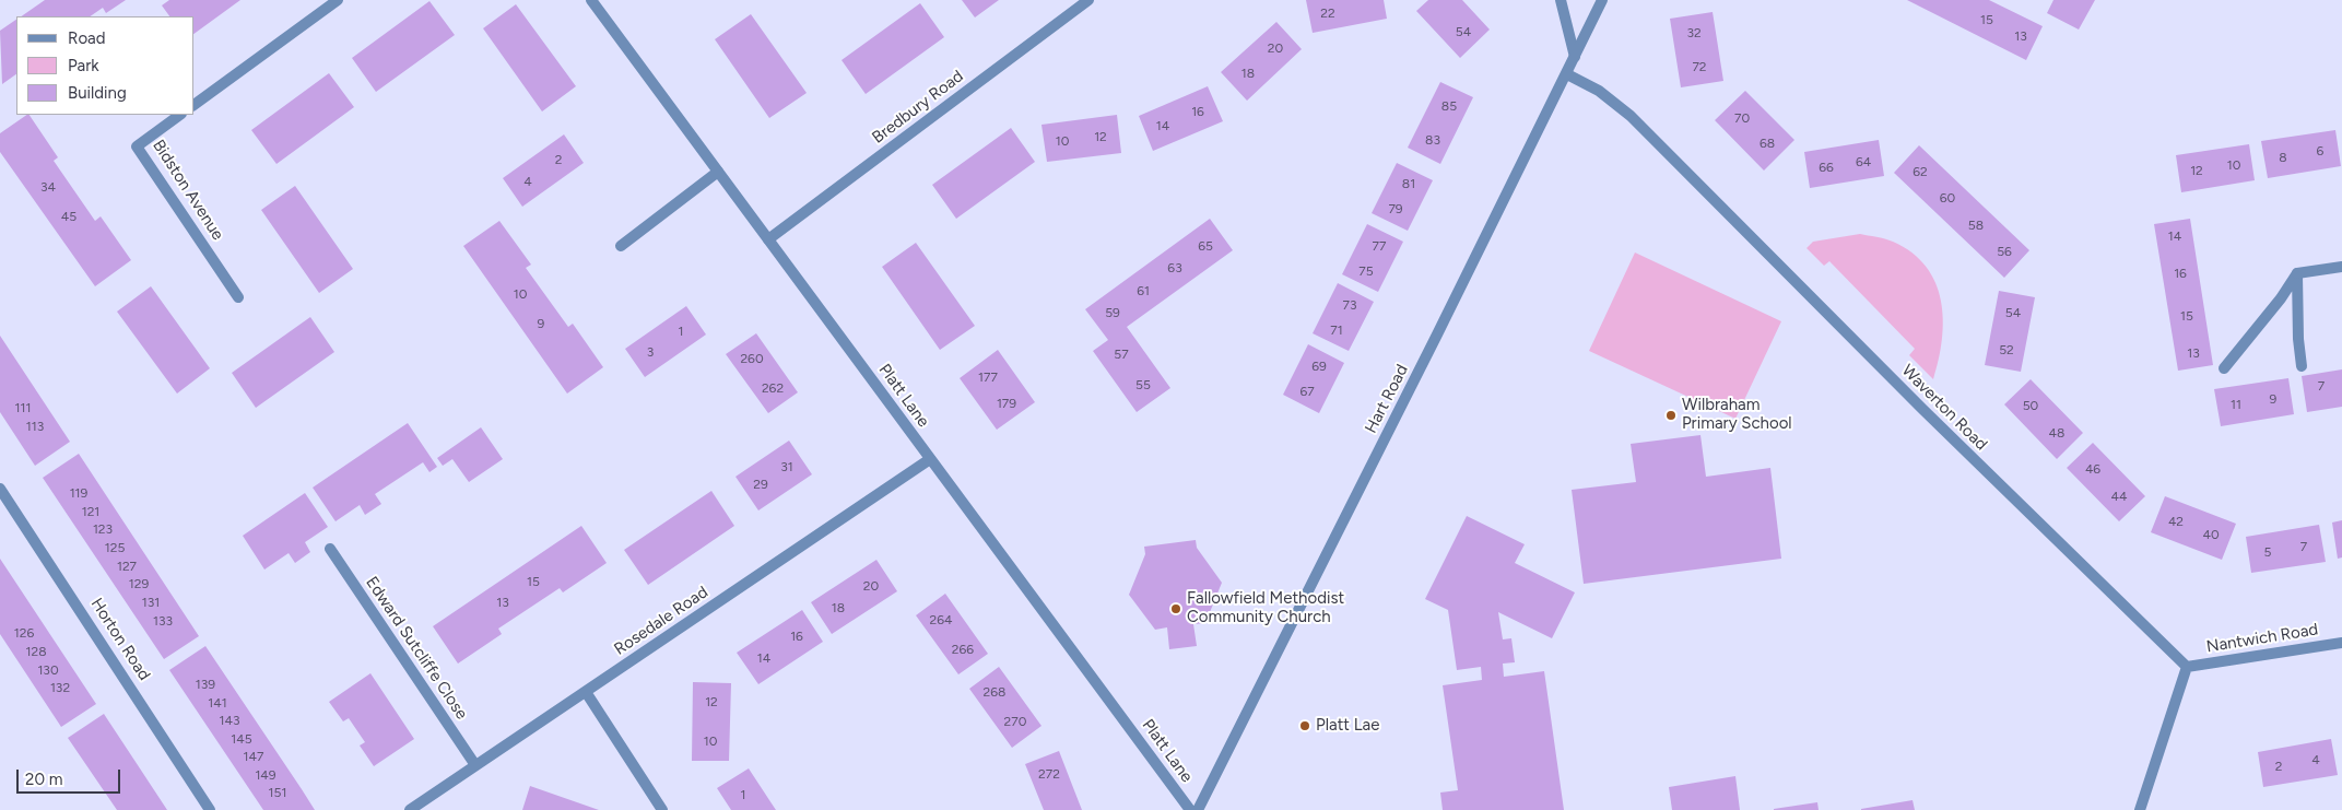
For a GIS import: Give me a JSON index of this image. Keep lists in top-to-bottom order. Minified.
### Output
{"streets":{"street":["Bredbury Road","Bidston Avenue","Platt Lane","Hart Road","Waverton Road","Rosedale Road","Nantwich Road","Horton Road","Edward Sutcliffe Close"]},"crossings":[["Bredbury Road","Platt Lane"],["Platt Lane","Rosedale Road"],["Hart Road","Waverton Road"],["Waverton Road","Nantwich Road"],["Rosedale Road","Edward Sutcliffe Close"]],"places":["Wilbraham Primary School","Fallowfield Methodist Community Church","Platt Lae"],"house_numbers":["22","15","54","32","13","20","72","18","85","16","70","14","12","83","10","68","6","8","2","64","10","66","12","62","4","81","34","60","79","45","58","14","65","77","56","63","75","16","61","10","73","59","54","15","9","71","1","52","3","13","57","260","69","177","55","7","262","67","9","179","11","50","111","113","48","31","46","29","119","44","121","42","123","40","7","125","5","127","15","129","20","131","13","18","264","133","126","16","266","128","14","130","139","132","268","12","141","143","270","145","10","147","4","2","272","149","151","1"],"legend":["Road","Park","Building"],"scale_bar":"20 m"}
